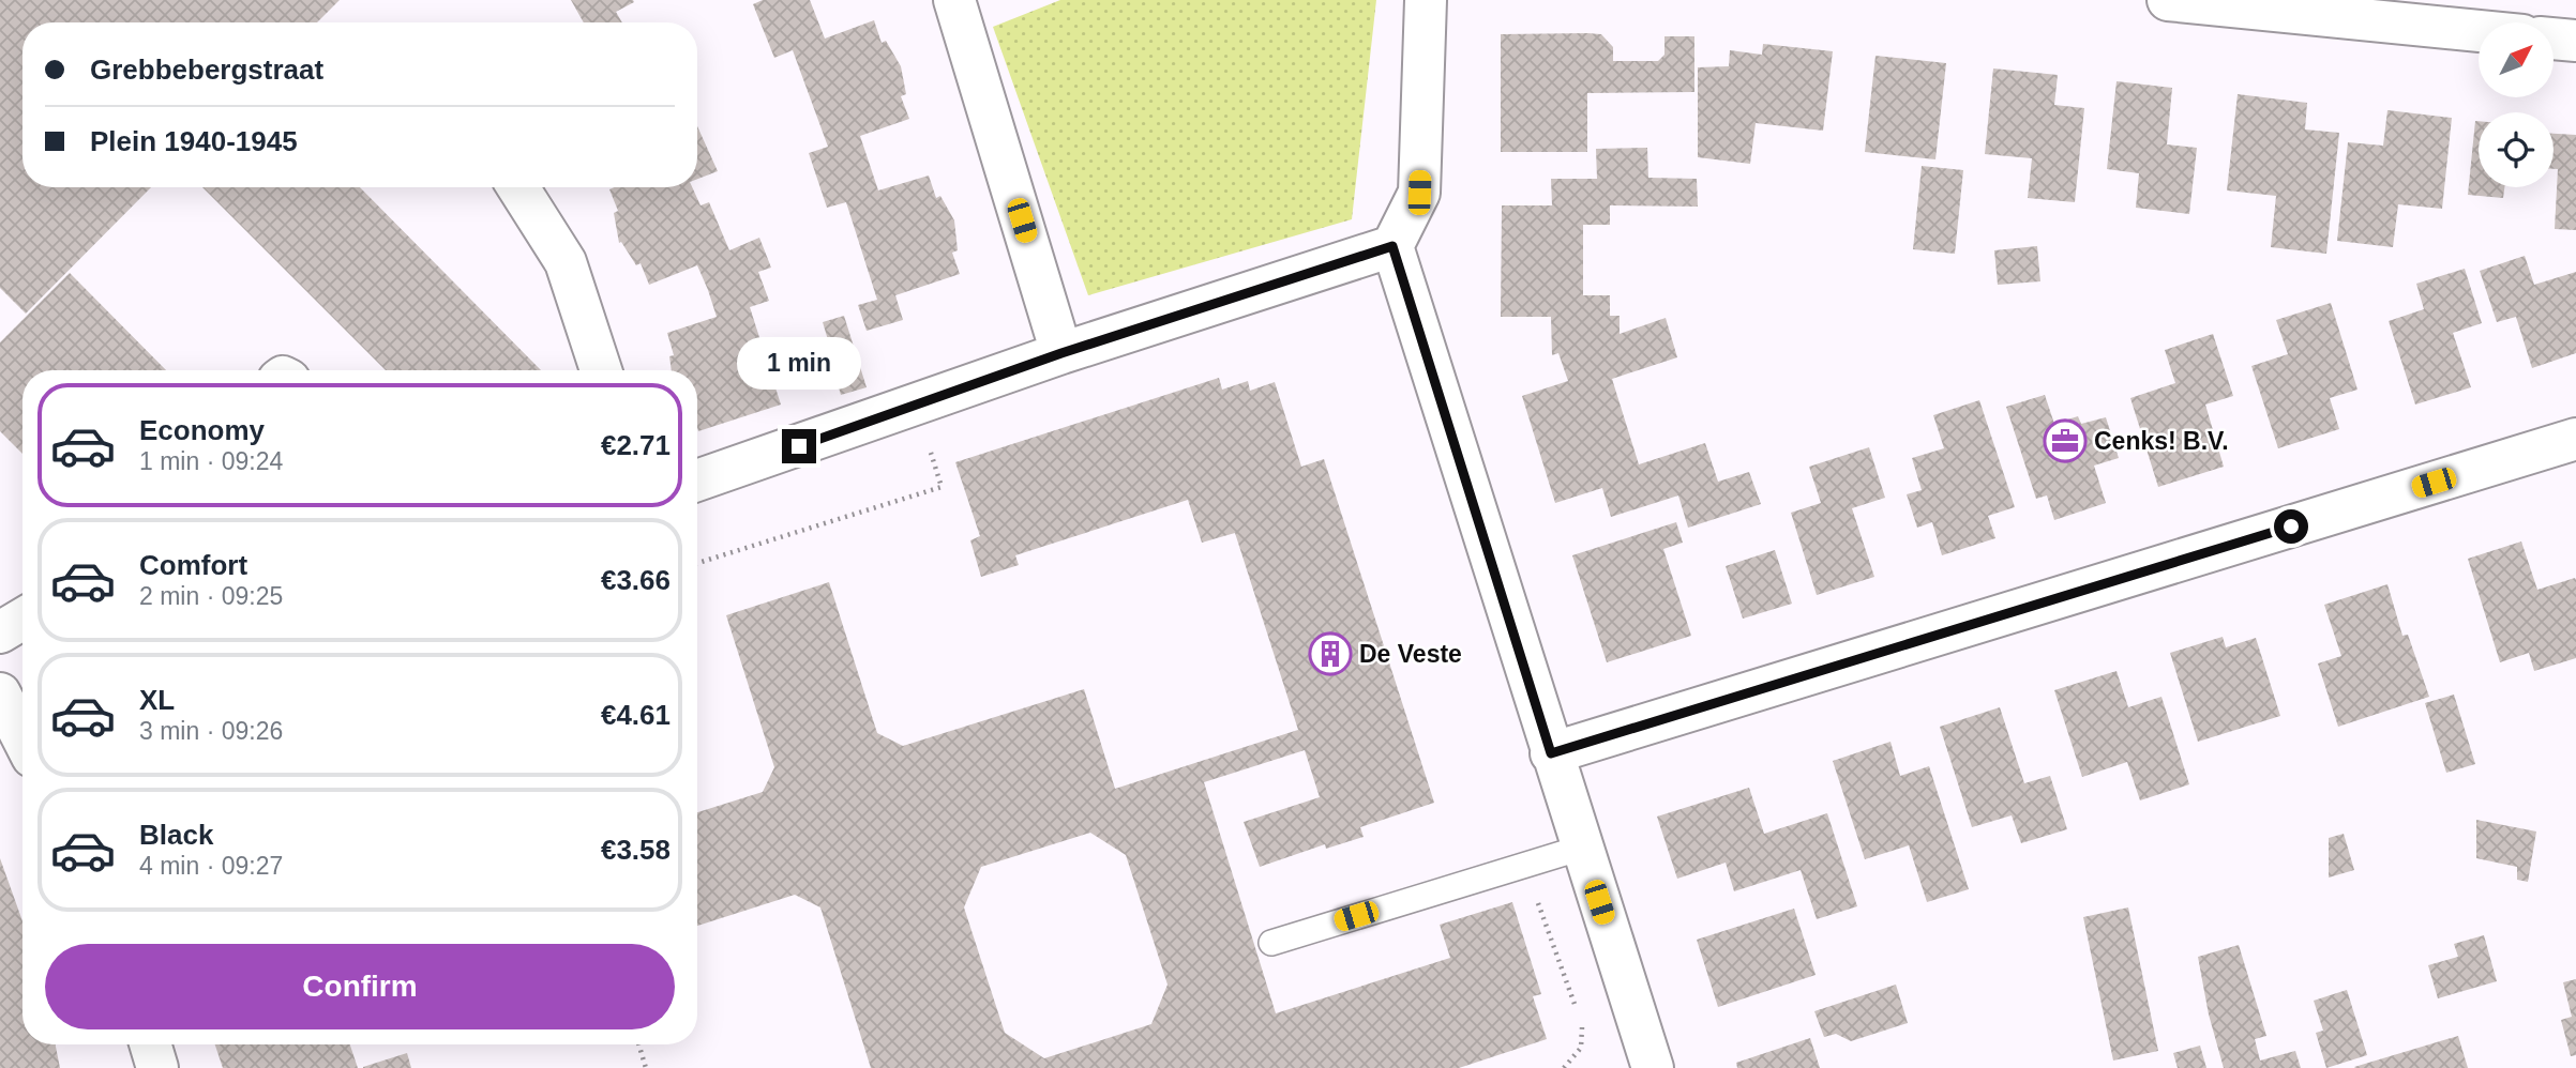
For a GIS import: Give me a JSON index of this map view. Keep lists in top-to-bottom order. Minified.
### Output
{"places":{"office":["Cenks! B.V."],"building":["De Veste"]},"north":"top right","page":{"banner":["Grebbebergstraat","Plein 1940-1945"],"bubble":"1 min","list":[{"name":"Economy","note":"1 min · 09:24","value":"€2.71"},{"name":"Comfort","note":"2 min · 09:25","value":"€3.66"},{"name":"XL","note":"3 min · 09:26","value":"€4.61"},{"name":"Black","note":"4 min · 09:27","value":"€3.58"}],"buttons":"Confirm"}}
